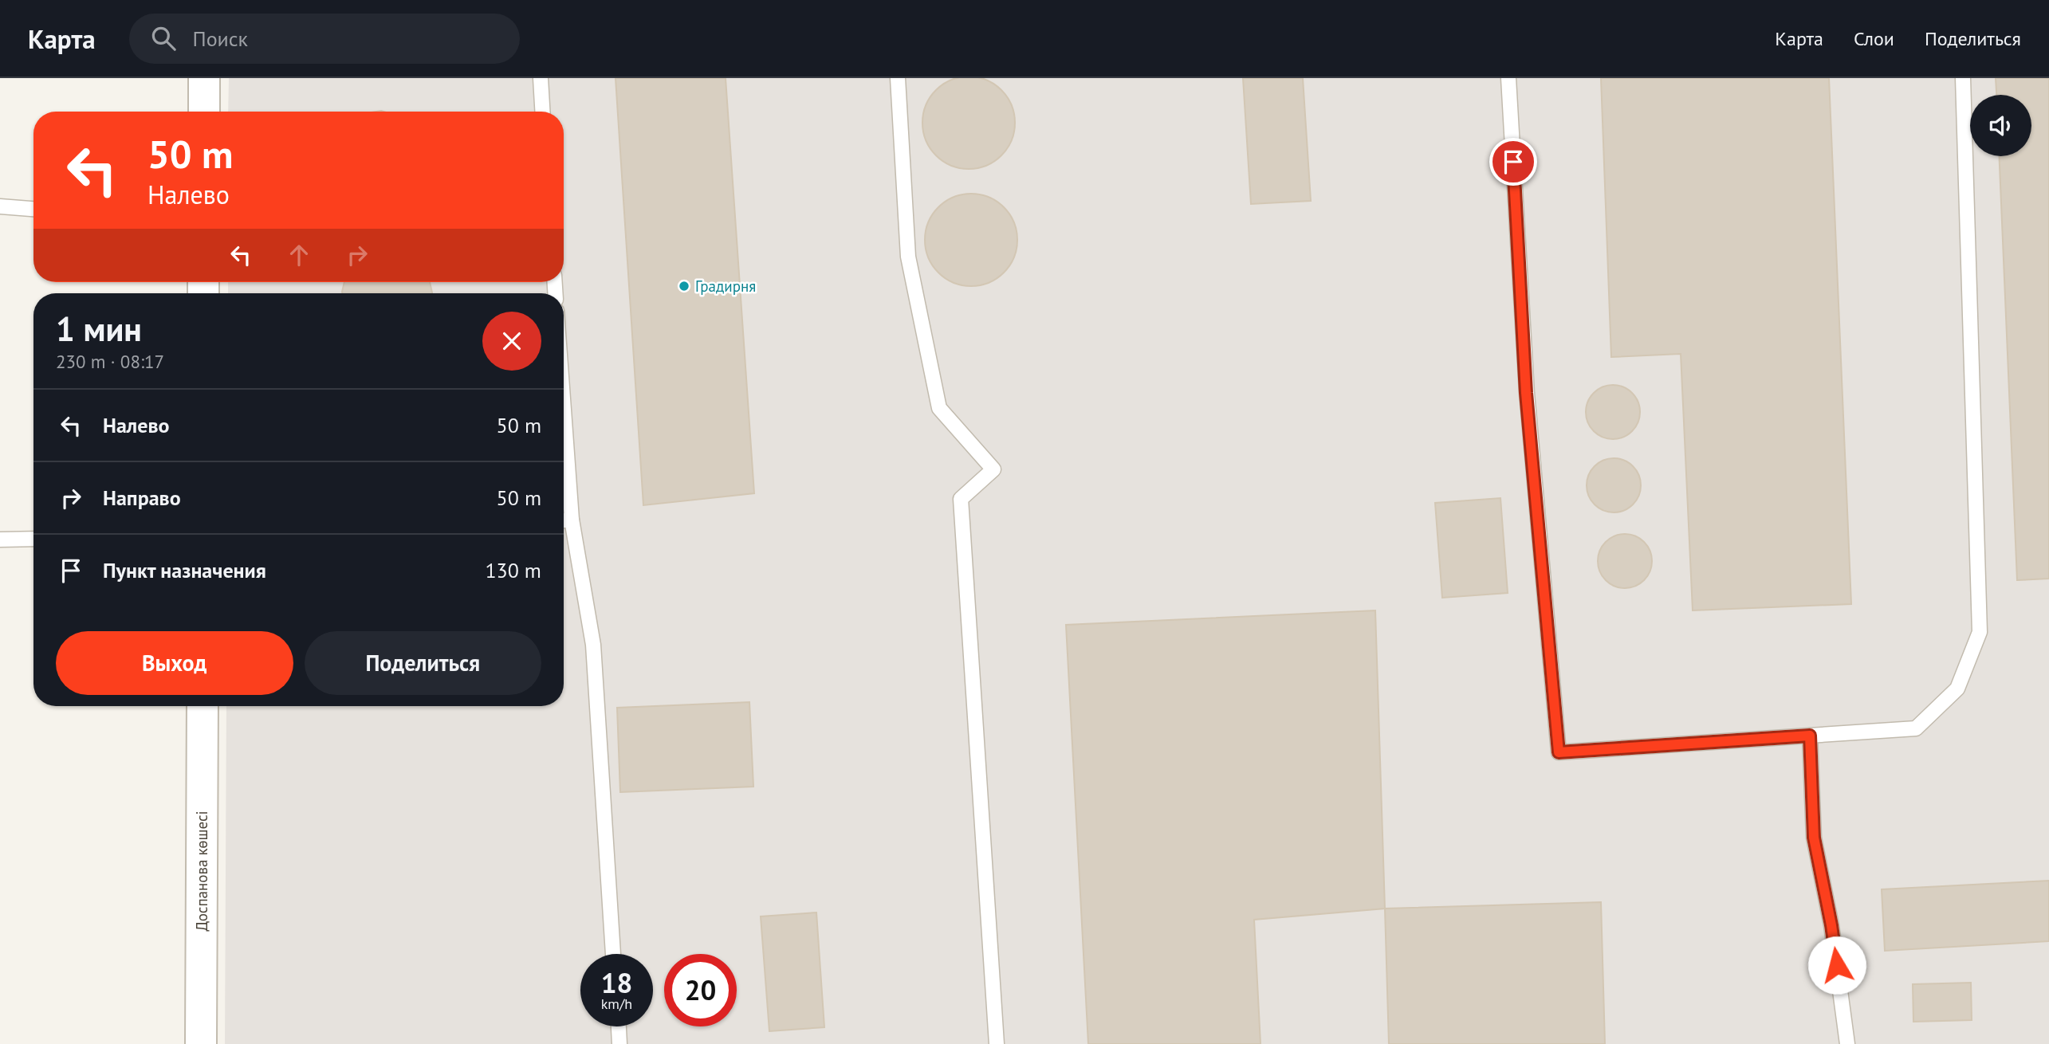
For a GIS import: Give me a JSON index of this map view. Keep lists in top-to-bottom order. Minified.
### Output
{"streets":{"street":["Доспанова көшесі"]},"places":["Градирня"],"page":{"header":"Карта","search":"Поиск","nav":["Карта","Слои","Поделиться"],"turn":["50 m","Налево"],"heading":["1 мин","230 m · 08:17"],"list":[{"name":"Налево","value":"50 m"},{"name":"Направо","value":"50 m"},{"name":"Пункт назначения","value":"130 m"}],"buttons":["Выход","Поделиться"],"speed":"18 km/h","limit":"20"}}
